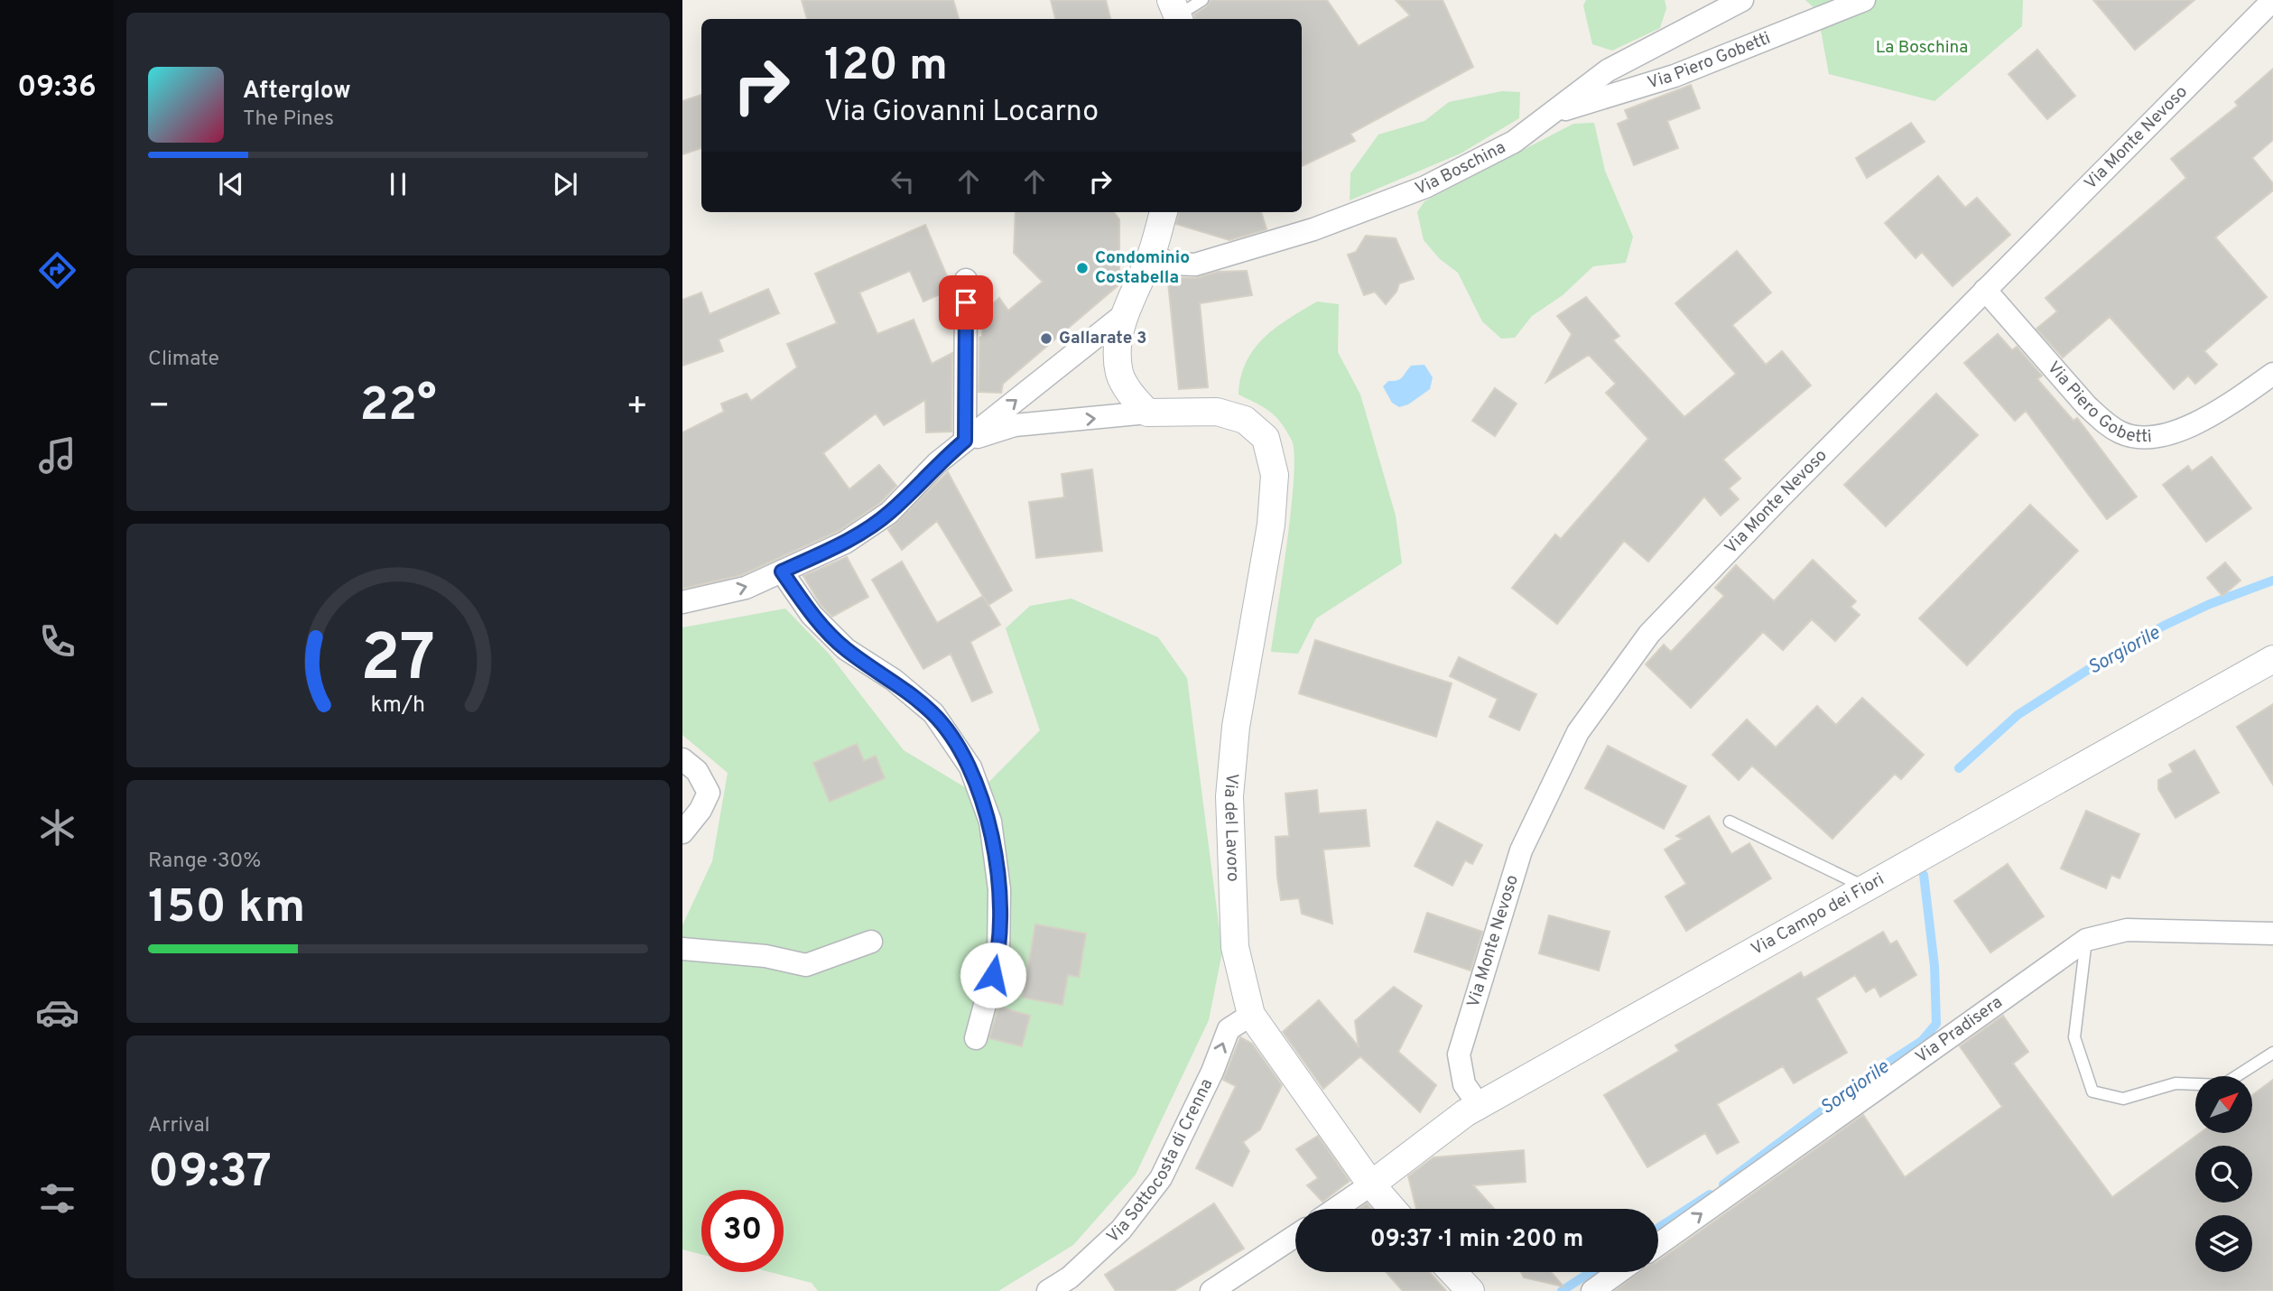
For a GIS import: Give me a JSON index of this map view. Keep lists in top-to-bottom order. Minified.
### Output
{"streets":{"street":["Via Piero Gobetti","Via Monte Nevoso","Via Boschina","Via del Lavoro","Via Campo dei Fiori","Via Pradisera","Via Sottocosta di Crenna"]},"crossings":[["Via Piero Gobetti","Via Monte Nevoso"],["Via Piero Gobetti","Via Boschina"],["Via Monte Nevoso","Via Campo dei Fiori"],["Via del Lavoro","Via Campo dei Fiori"],["Via del Lavoro","Via Sottocosta di Crenna"]],"one_way":["Via Pradisera"],"water":["Sorgiorile"],"parks":["La Boschina"],"places":["Condominio Costabella","Gallarate 3"],"north":"top right","page":{"tabs":"09:36","turn":["120 m","Via Giovanni Locarno"],"song":["Afterglow","The Pines"],"tile":["Climate",["Range · 30%","150 km"],["Arrival","09:37"]],"heat":["−","22°","+"],"limit":"30","trip":"09:37 · 1 min · 200 m","gauge":["27","km/h"]}}
